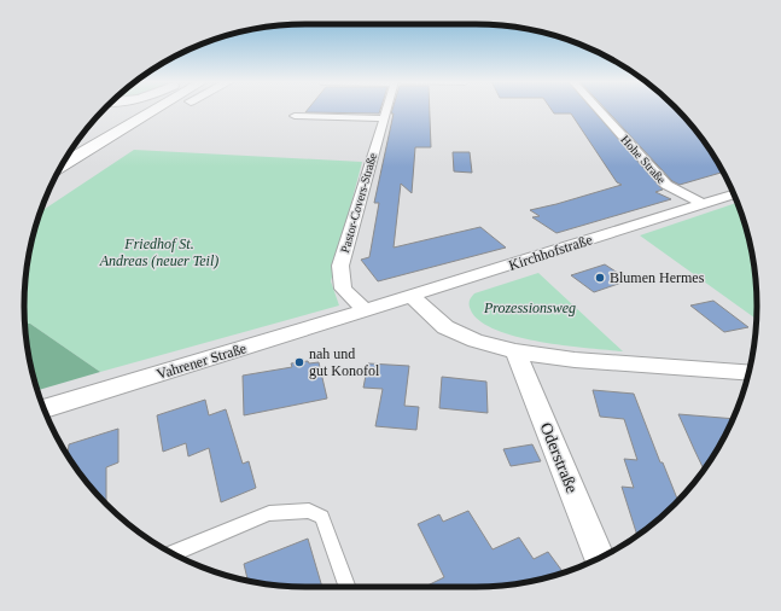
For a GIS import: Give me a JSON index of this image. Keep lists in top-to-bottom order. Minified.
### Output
{"streets":{"street":["Hohe Straße","Pastor-Covers-Straße","Kirchhofstraße","Vahrener Straße","Oderstraße"]},"crossings":[["Hohe Straße","Kirchhofstraße"],["Pastor-Covers-Straße","Kirchhofstraße"],["Pastor-Covers-Straße","Vahrener Straße"],["Kirchhofstraße","Vahrener Straße"]],"parks":["Friedhof St. Andreas (neuer Teil)","Prozessionsweg"],"places":["Blumen Hermes","nah und gut Konofol"]}
